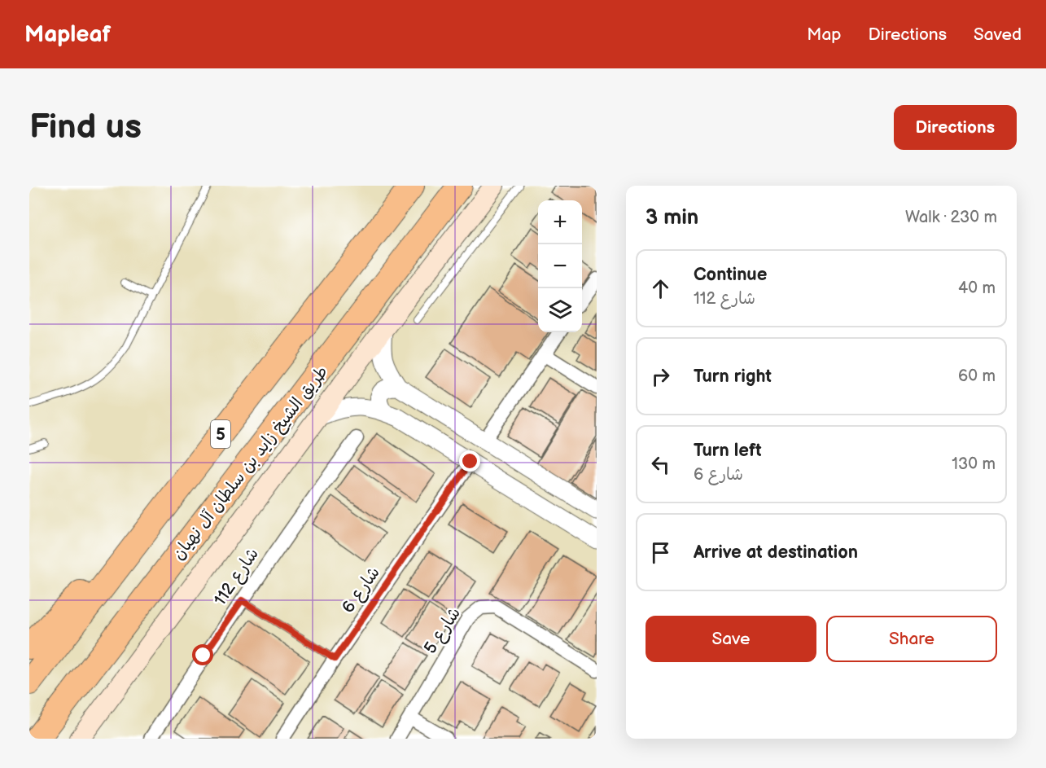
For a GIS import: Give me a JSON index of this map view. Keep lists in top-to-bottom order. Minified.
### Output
{"streets":{"highway":["5","طريق الشيخ زايد بن سلطان آل نهيان"],"street":["شارع 112","شارع 6","شارع 5"]},"page":{"header":"Mapleaf","nav":["Map","Directions","Saved"],"buttons":["Directions",["Save","Share"]],"title":"Find us","heading":["3 min","Walk · 230 m"],"map_buttons":["+","−"],"list":[["Continue","شارع 112","40 m"],["Turn right","60 m"],["Turn left","شارع 6","130 m"],"Arrive at destination"]}}
